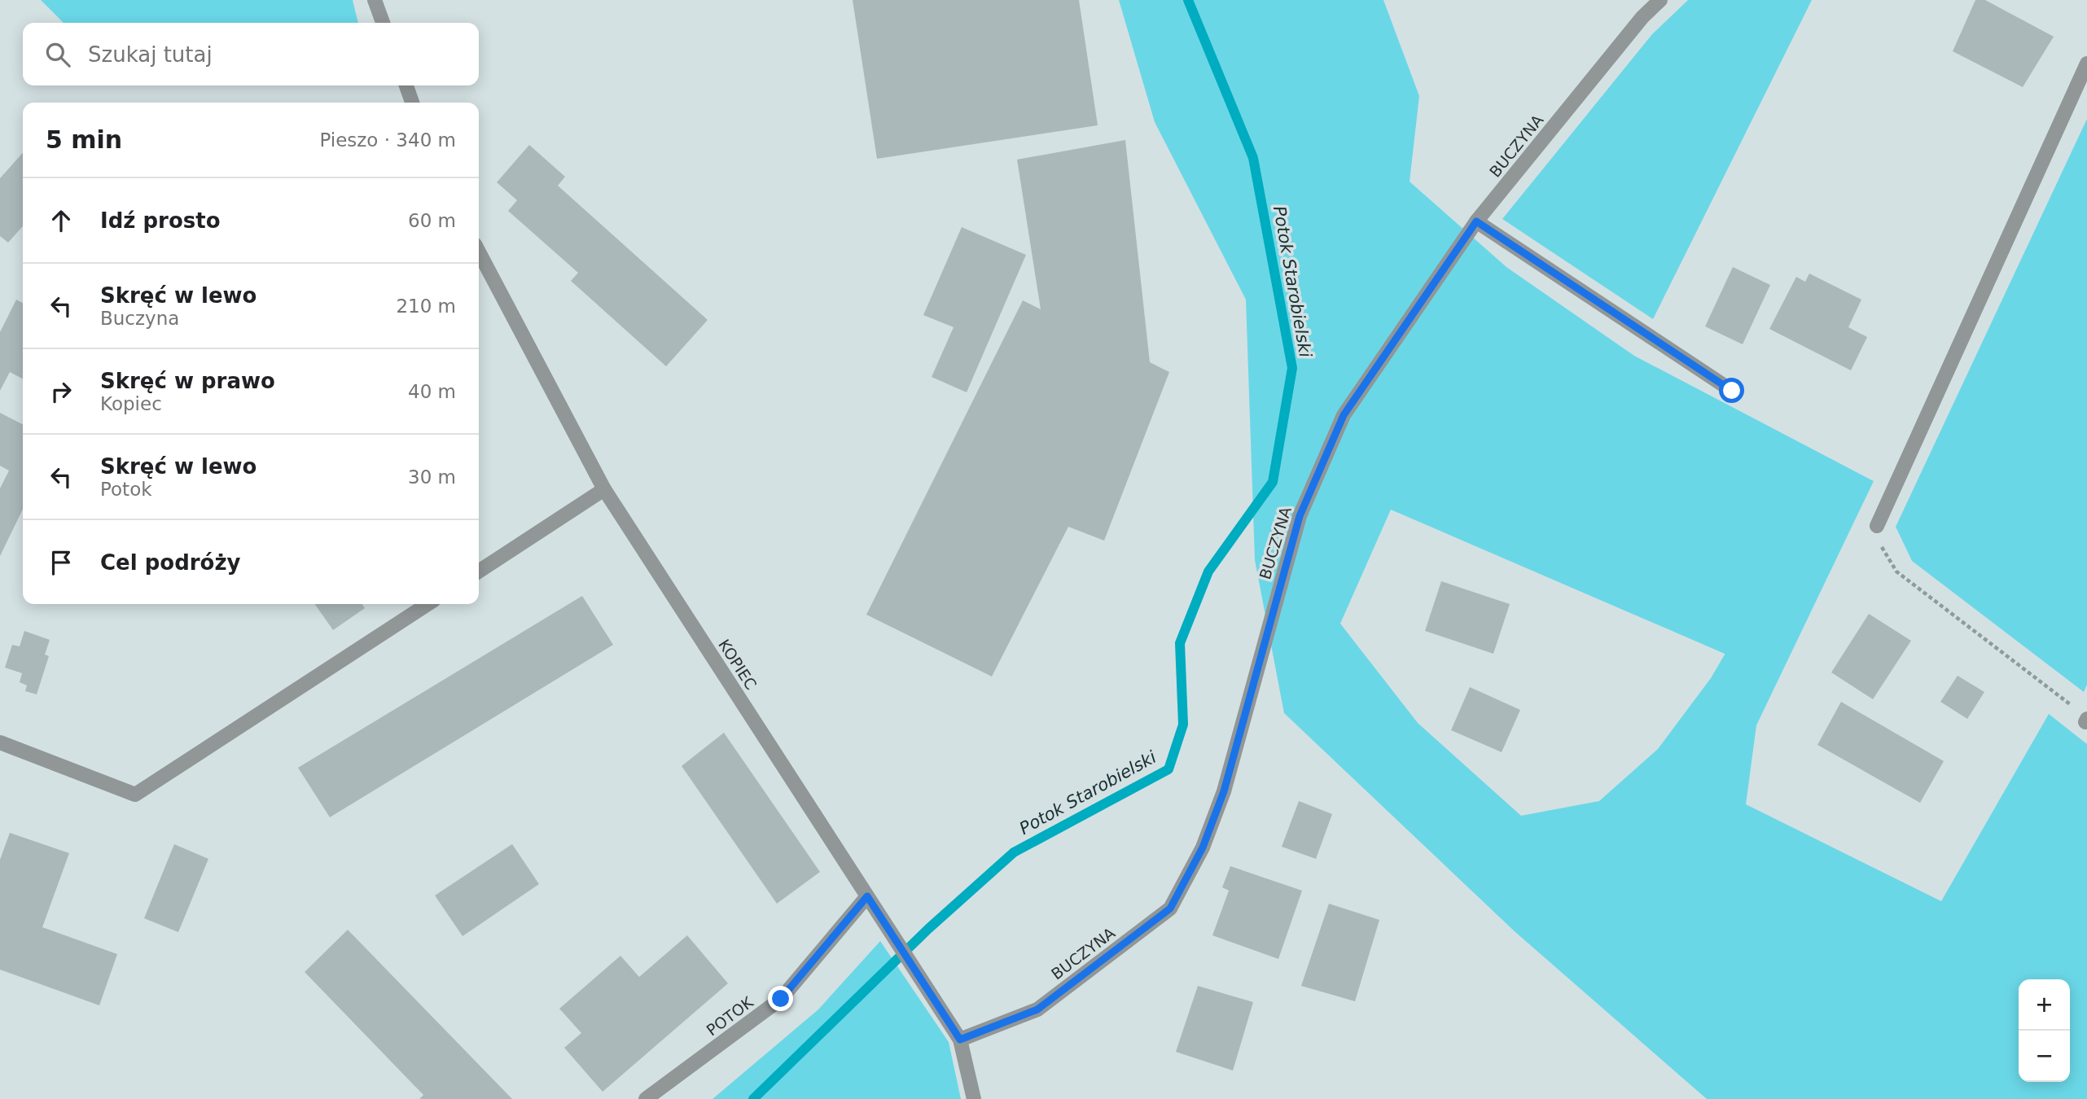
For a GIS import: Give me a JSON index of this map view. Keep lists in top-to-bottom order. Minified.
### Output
{"streets":{"street":["BUCZYNA","KOPIEC","POTOK"]},"crossings":[["BUCZYNA","KOPIEC"],["KOPIEC","POTOK"]],"water":["Potok Starobielski"],"page":{"search":"Szukaj tutaj","heading":["5 min","Pieszo · 340 m"],"list":[["Idź prosto","60 m"],["Skręć w lewo","Buczyna","210 m"],["Skręć w prawo","Kopiec","40 m"],["Skręć w lewo","Potok","30 m"],"Cel podróży"],"map_buttons":["+","−"]}}
